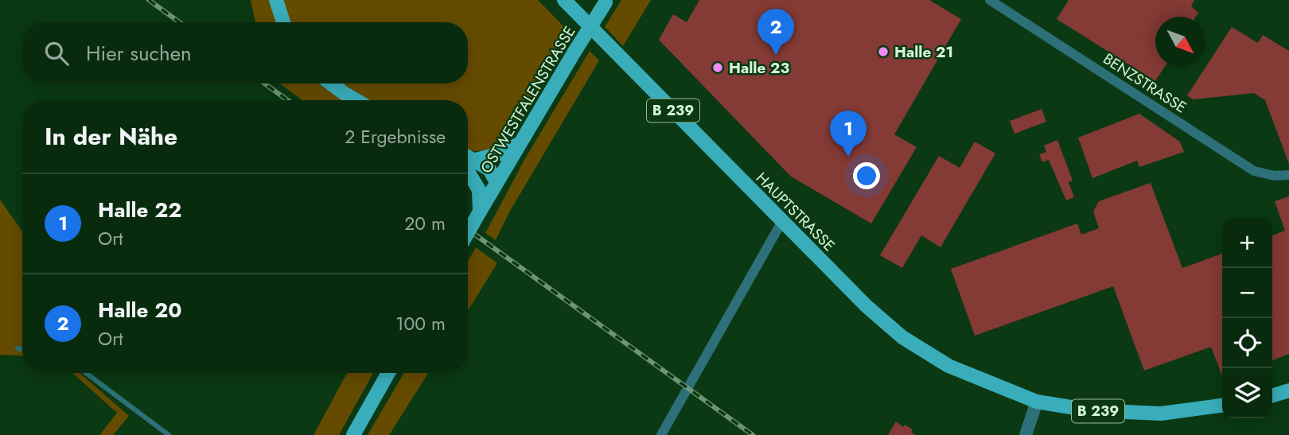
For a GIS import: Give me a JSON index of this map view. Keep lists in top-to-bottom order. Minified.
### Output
{"streets":{"main road":["OSTWESTFALENSTRASSE","B 239","HAUPTSTRASSE"],"street":["BENZSTRASSE"]},"crossings":[["B 239","HAUPTSTRASSE"]],"places":["Halle 21","Halle 23"],"north":"bottom right","page":{"pins":["2","1"],"search":"Hier suchen","heading":["In der Nähe","2 Ergebnisse"],"list":[{"mark":"1","name":"Halle 22","note":"Ort","value":"20 m"},{"mark":"2","name":"Halle 20","note":"Ort","value":"100 m"}],"map_buttons":["+","−"]}}
